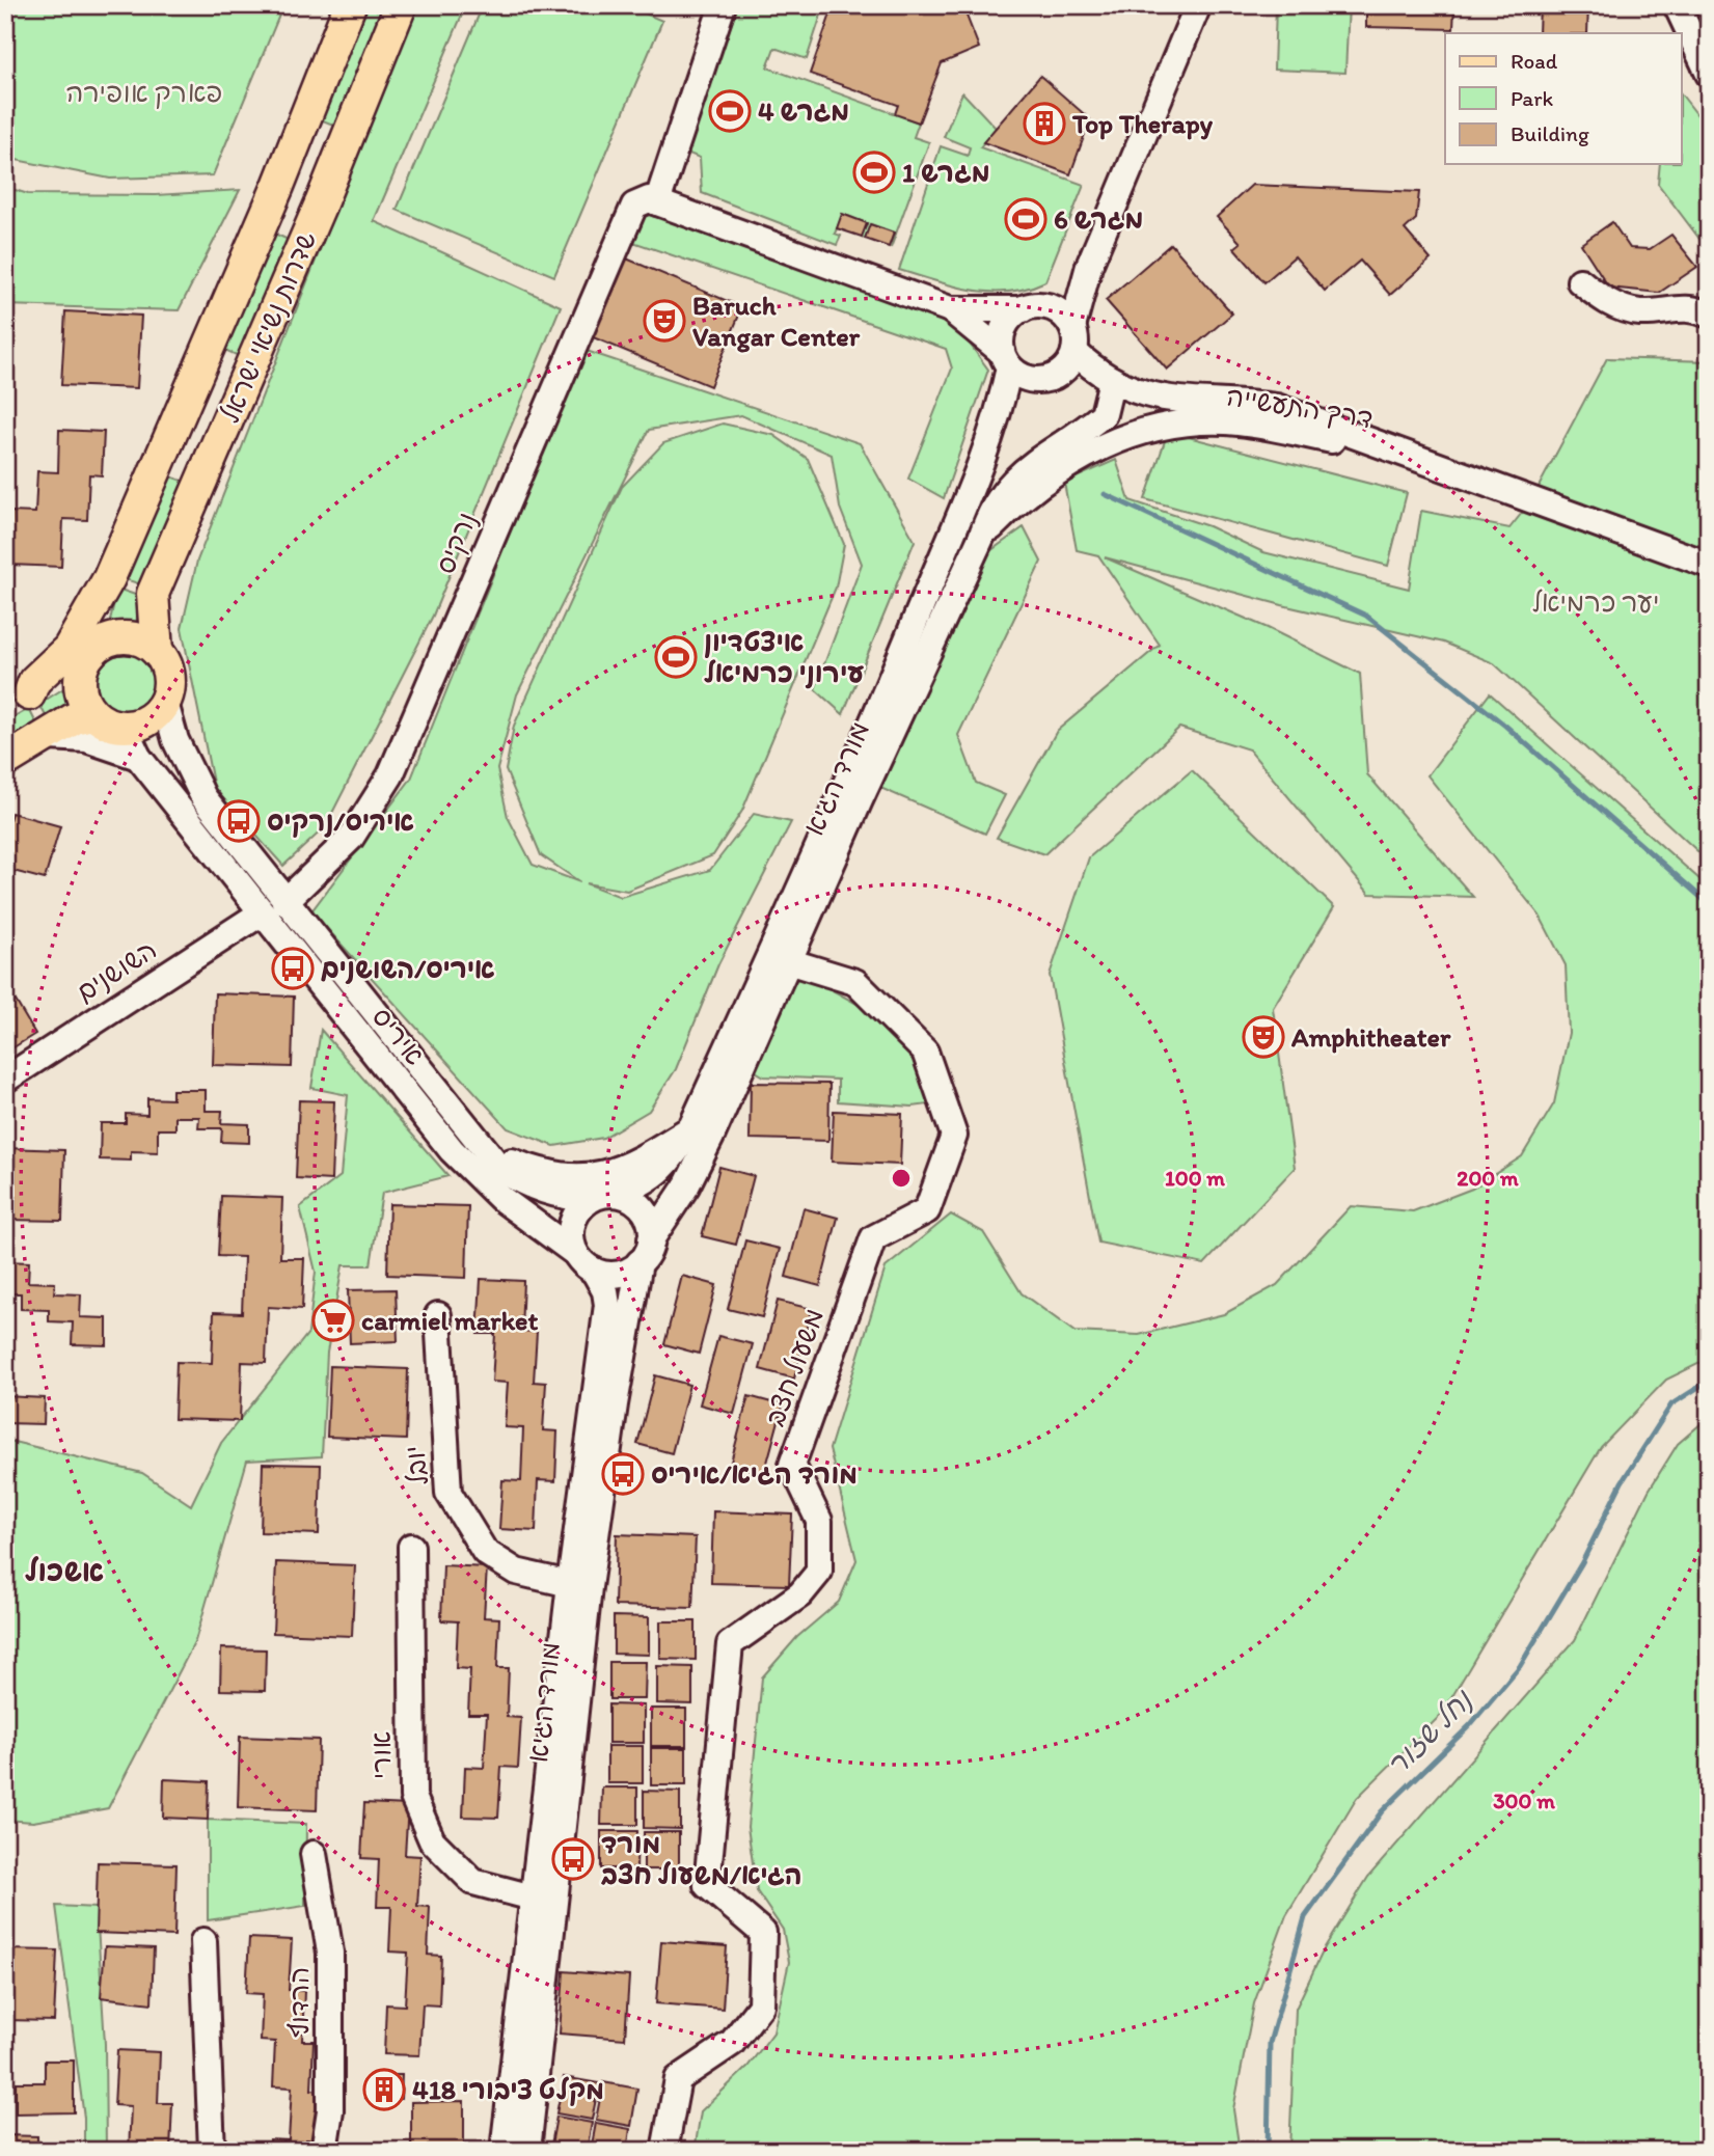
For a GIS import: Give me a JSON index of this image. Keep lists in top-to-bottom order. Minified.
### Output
{"streets":{"main road":["שדרות נשיאי ישראל"],"street":["דרך התעשייה","נרקיס","מורד הגיא","השושנים","איריס","משעול חצב","יובל","אורי","הרדוף"]},"crossings":[["שדרות נשיאי ישראל","איריס"],["דרך התעשייה","מורד הגיא"],["נרקיס","איריס"],["מורד הגיא","איריס"],["מורד הגיא","משעול חצב"],["מורד הגיא","יובל"],["מורד הגיא","אורי"],["השושנים","איריס"]],"districts":["אשכול"],"water":["נחל שזור"],"parks":["פארק אופירה","יער כרמיאל"],"places":{"sports":["מגרש 4","מגרש 1","מגרש 6","איצטדיון עירוני כרמיאל"],"building":["Top Therapy","מקלט ציבורי 418"],"theatre":["Baruch Vangar Center","Amphitheater"],"bus stop":["איריס/נרקיס","איריס/השושנים","מורד הגיא/איריס","מורד הגיא/משעול חצב"],"supermarket":["carmiel market"]},"legend":["Road","Park","Building"],"rings":["100 m","200 m","300 m"]}
